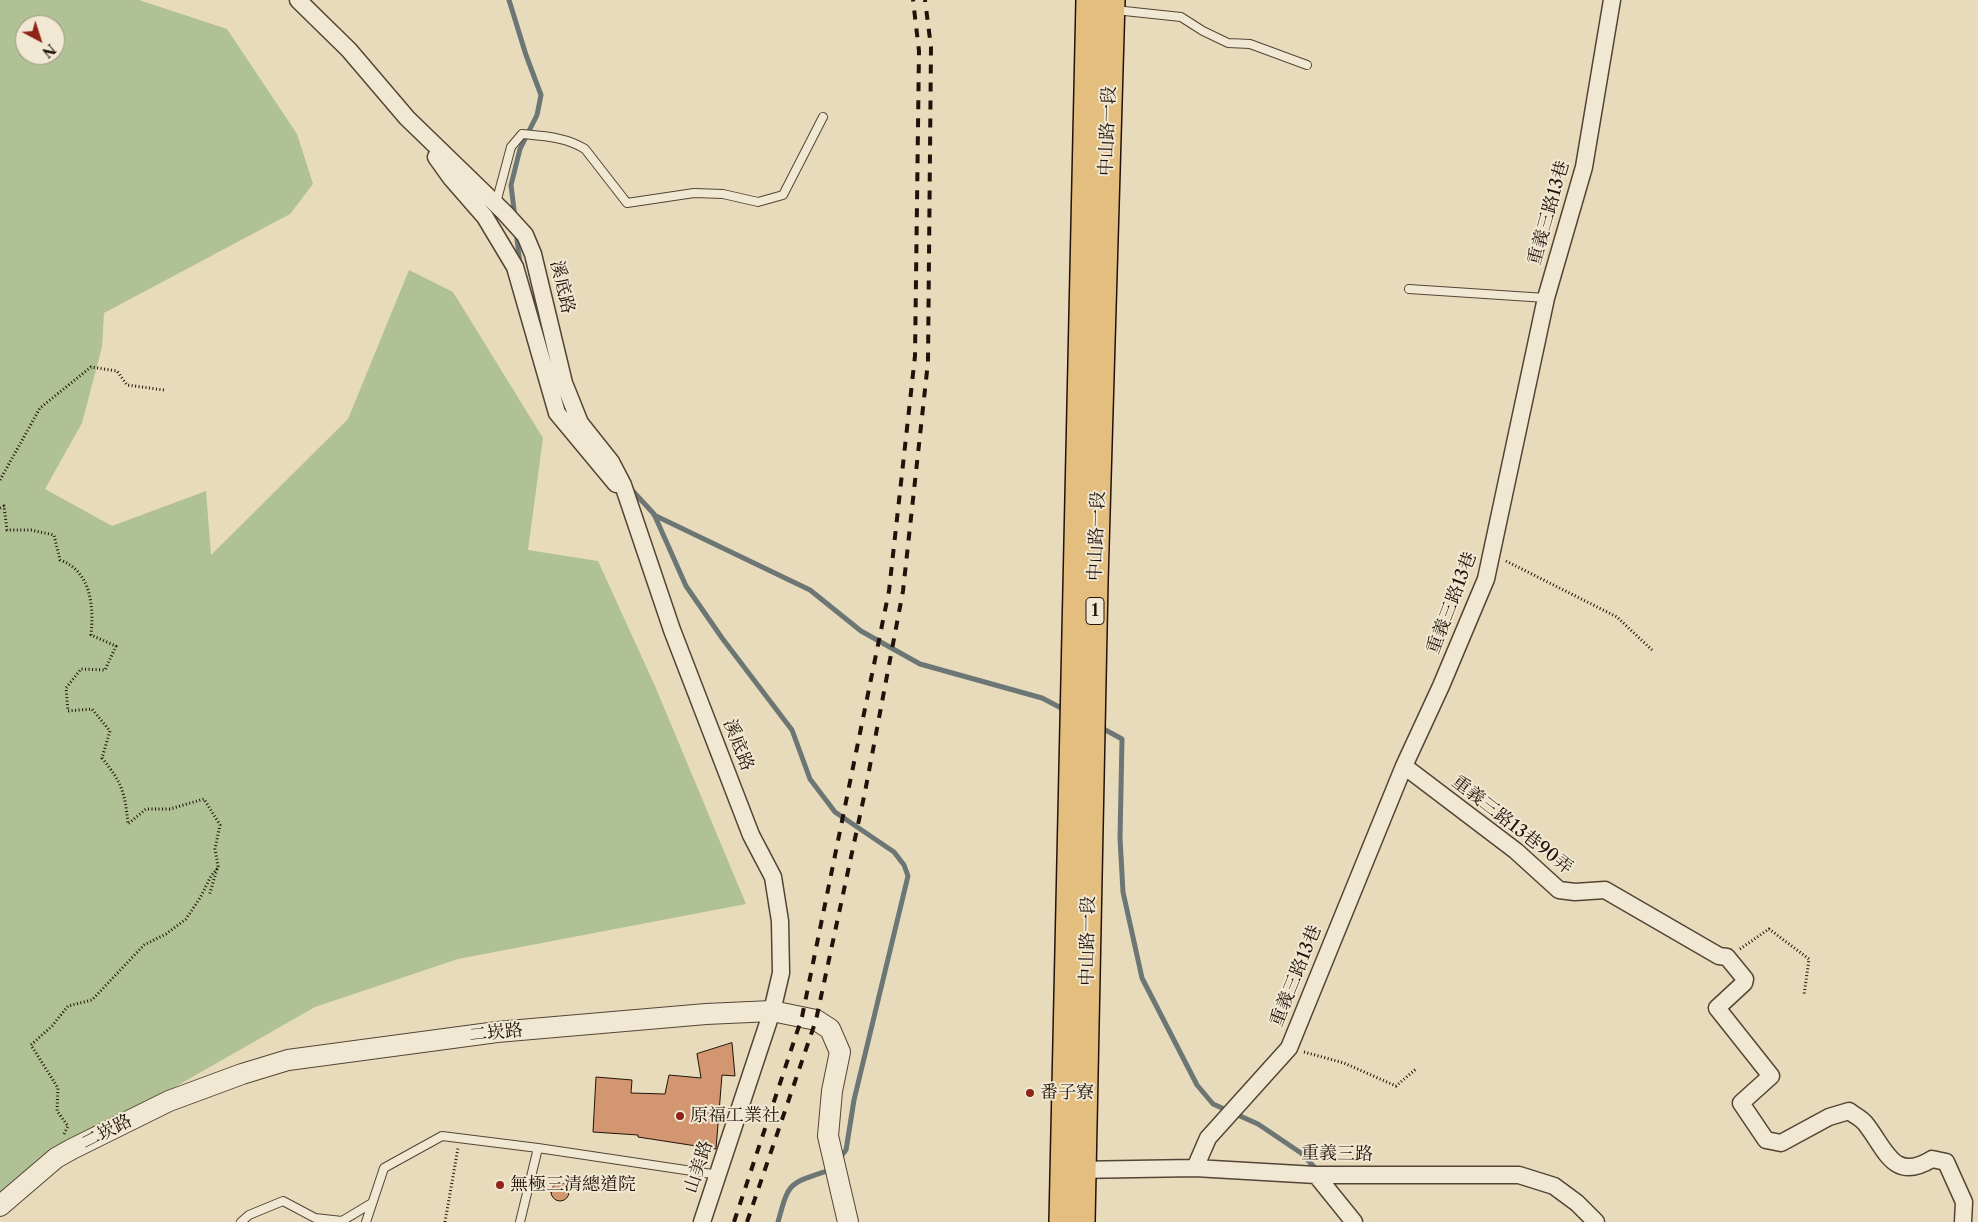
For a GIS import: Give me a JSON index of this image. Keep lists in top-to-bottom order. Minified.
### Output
{"streets":{"main road":["中山路一段","1"],"street":["重義三路13巷","溪底路","重義三路13巷90弄","二崁路","重義三路","山美路"]},"crossings":[["中山路一段","重義三路"],["重義三路13巷","重義三路13巷90弄"],["重義三路13巷","重義三路"],["溪底路","二崁路"],["溪底路","山美路"],["二崁路","山美路"]],"places":["番子寮","原福工業社","無極三清總道院"],"north":"bottom right"}
